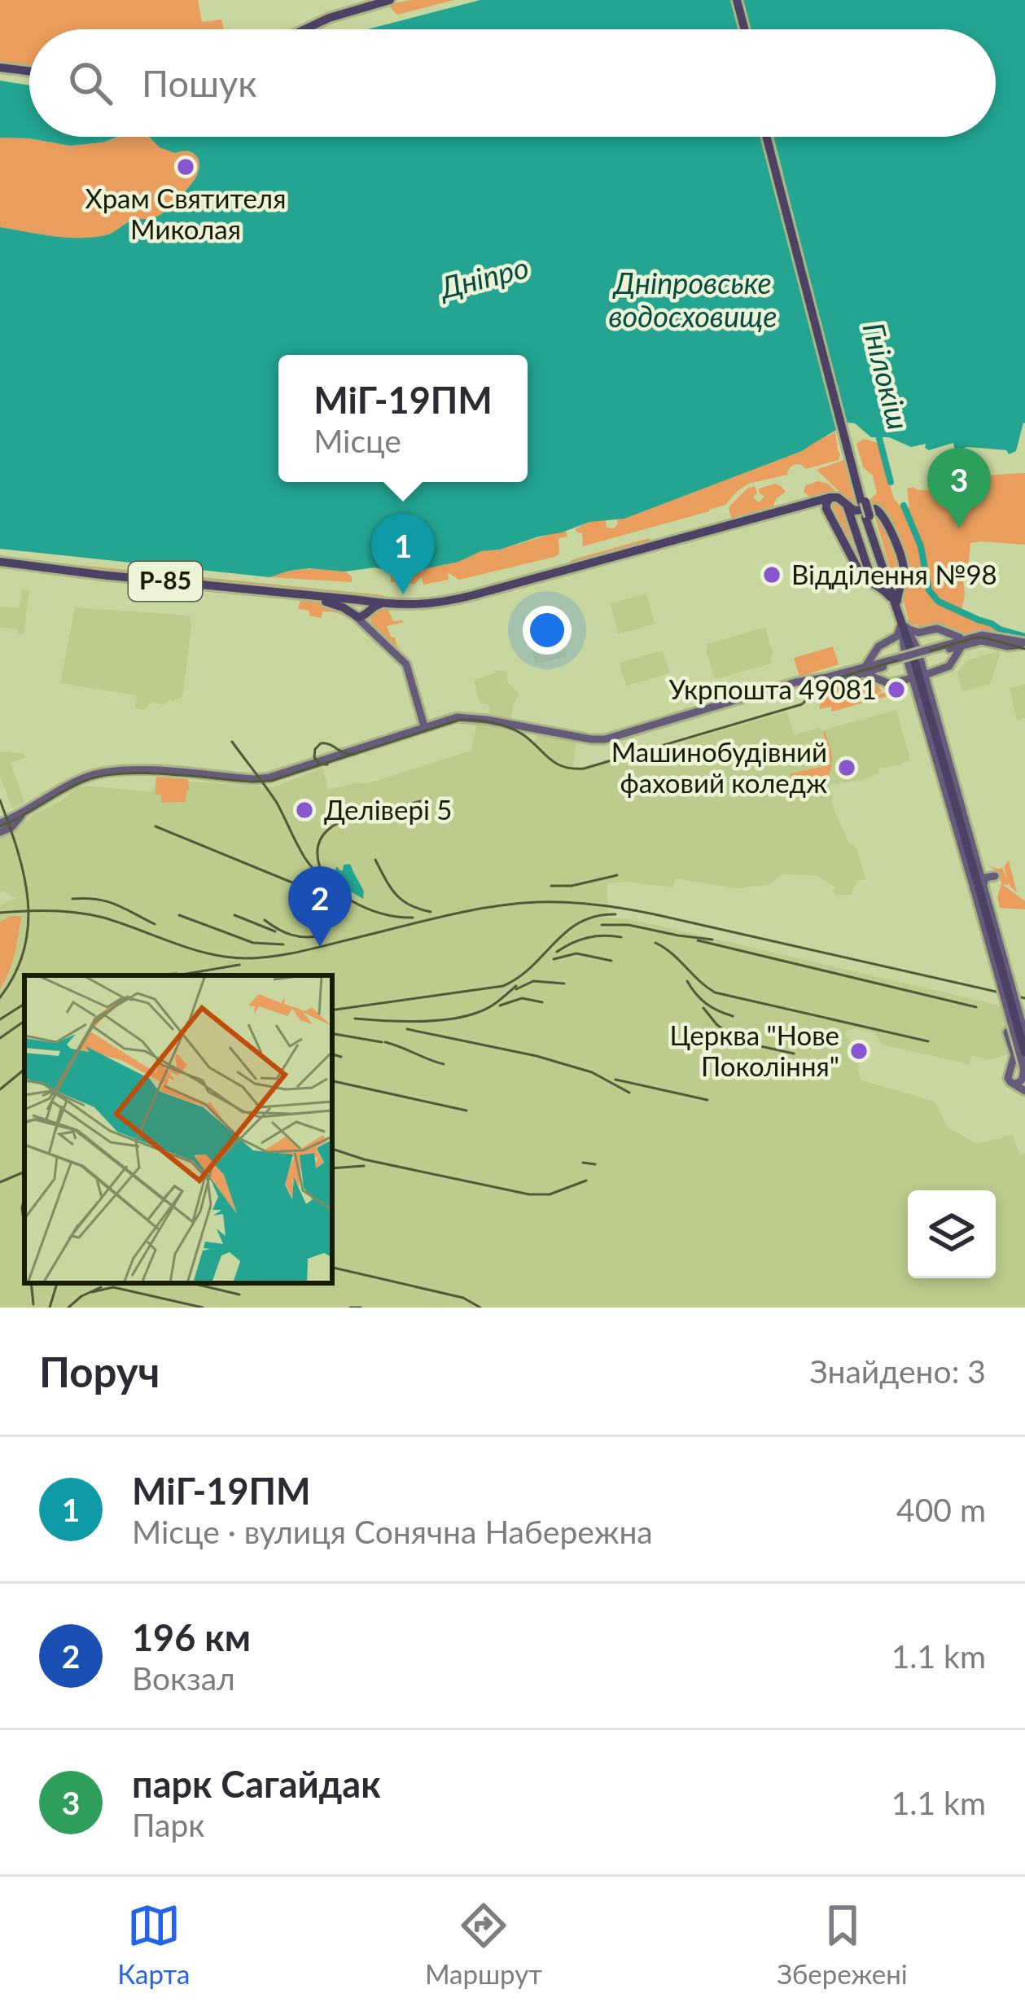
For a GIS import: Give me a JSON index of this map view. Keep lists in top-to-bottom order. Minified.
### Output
{"streets":{"main road":["Р-85"]},"water":["Дніпро","Дніпровське водосховище","Гнілокіш"],"places":["Храм Святителя Миколая","Відділення №98","Укрпошта 49081","Машинобудівний фаховий коледж","Делівері 5","Церква \"Нове Покоління\""],"page":{"search":"Пошук","popup":["МіГ-19ПМ","Місце"],"pins":["3","1","2"],"heading":["Поруч","Знайдено: 3"],"list":[{"mark":"1","name":"МіГ-19ПМ","note":"Місце · вулиця Сонячна Набережна","value":"400 m"},{"mark":"2","name":"196 км","note":"Вокзал","value":"1.1 km"},{"mark":"3","name":"парк Сагайдак","note":"Парк","value":"1.1 km"}],"nav":["Карта","Маршрут","Збережені"]}}
